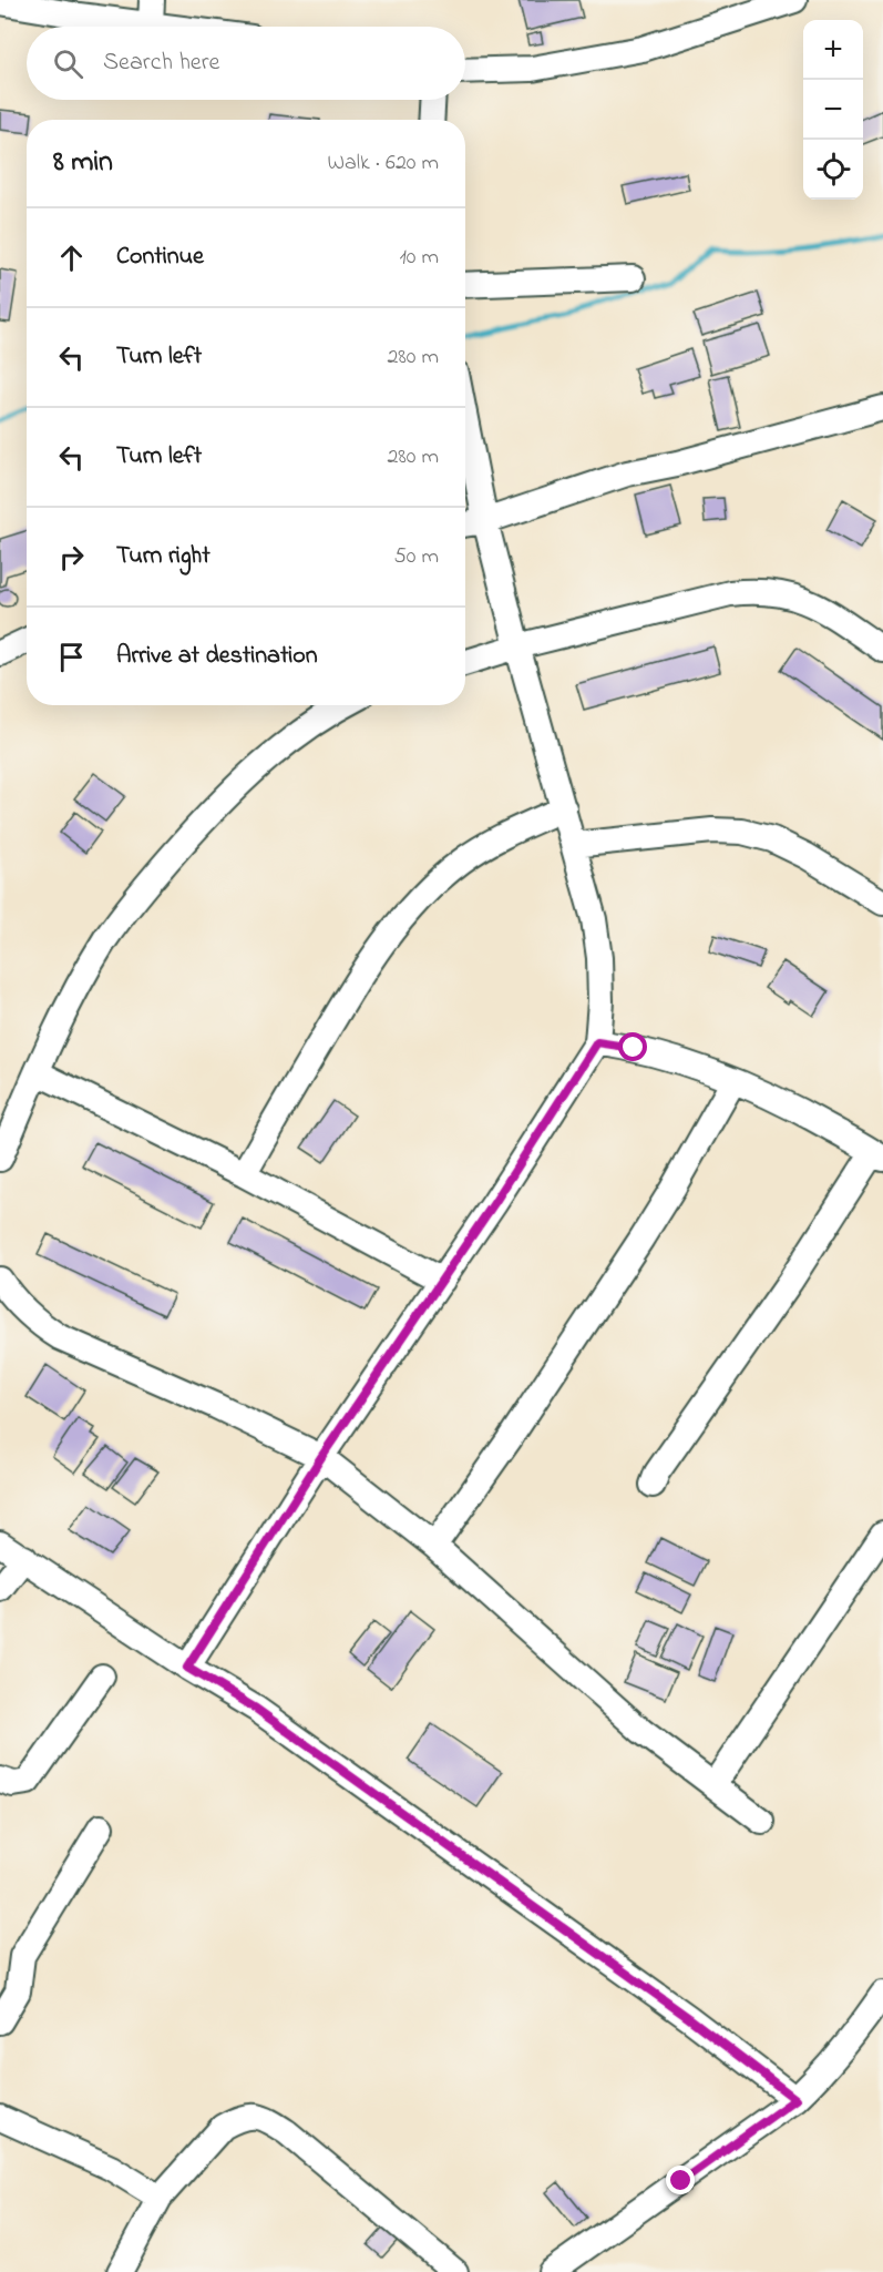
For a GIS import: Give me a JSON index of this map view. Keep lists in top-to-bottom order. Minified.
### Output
{"page":{"map_buttons":["+","−"],"search":"Search here","heading":["8 min","Walk · 620 m"],"list":[["Continue","10 m"],["Turn left","280 m"],["Turn left","280 m"],["Turn right","50 m"],"Arrive at destination"]}}
